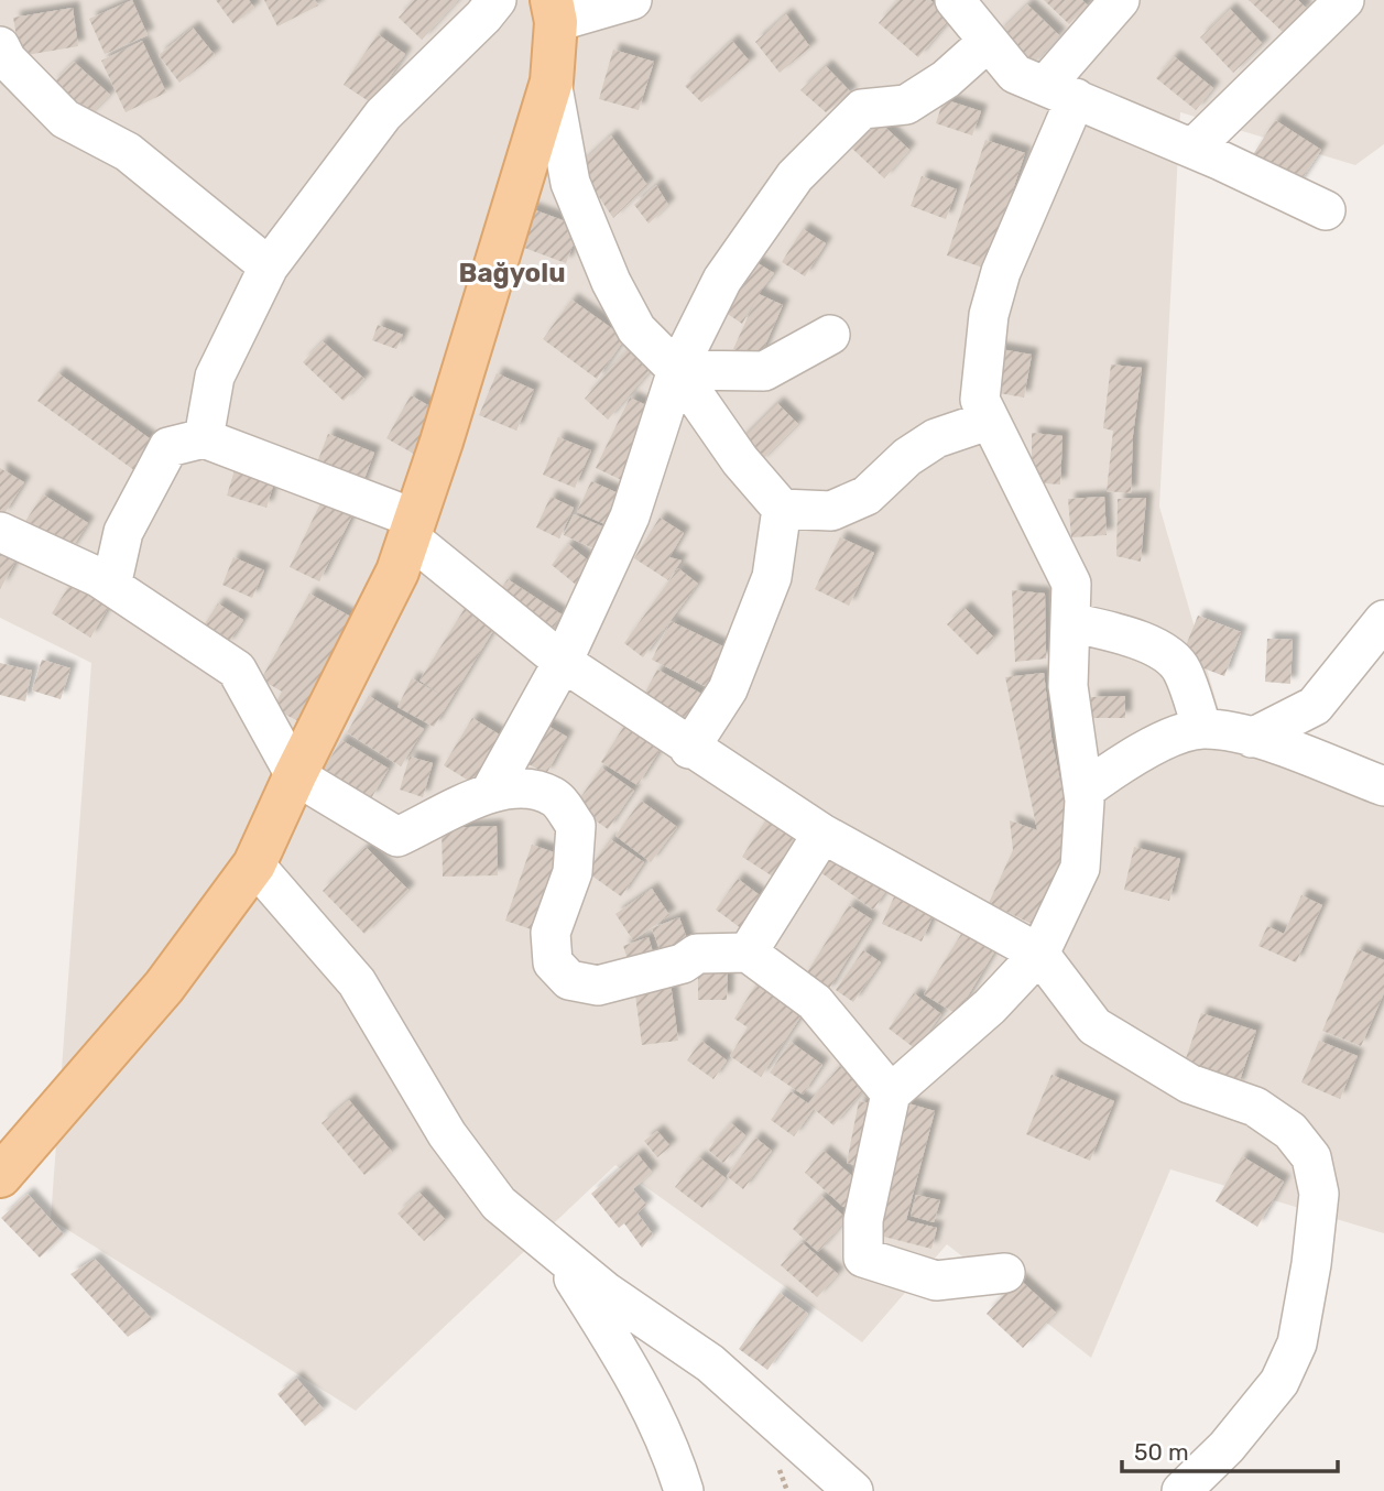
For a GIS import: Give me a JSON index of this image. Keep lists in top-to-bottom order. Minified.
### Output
{"districts":["Bağyolu"],"scale_bar":"50 m"}
